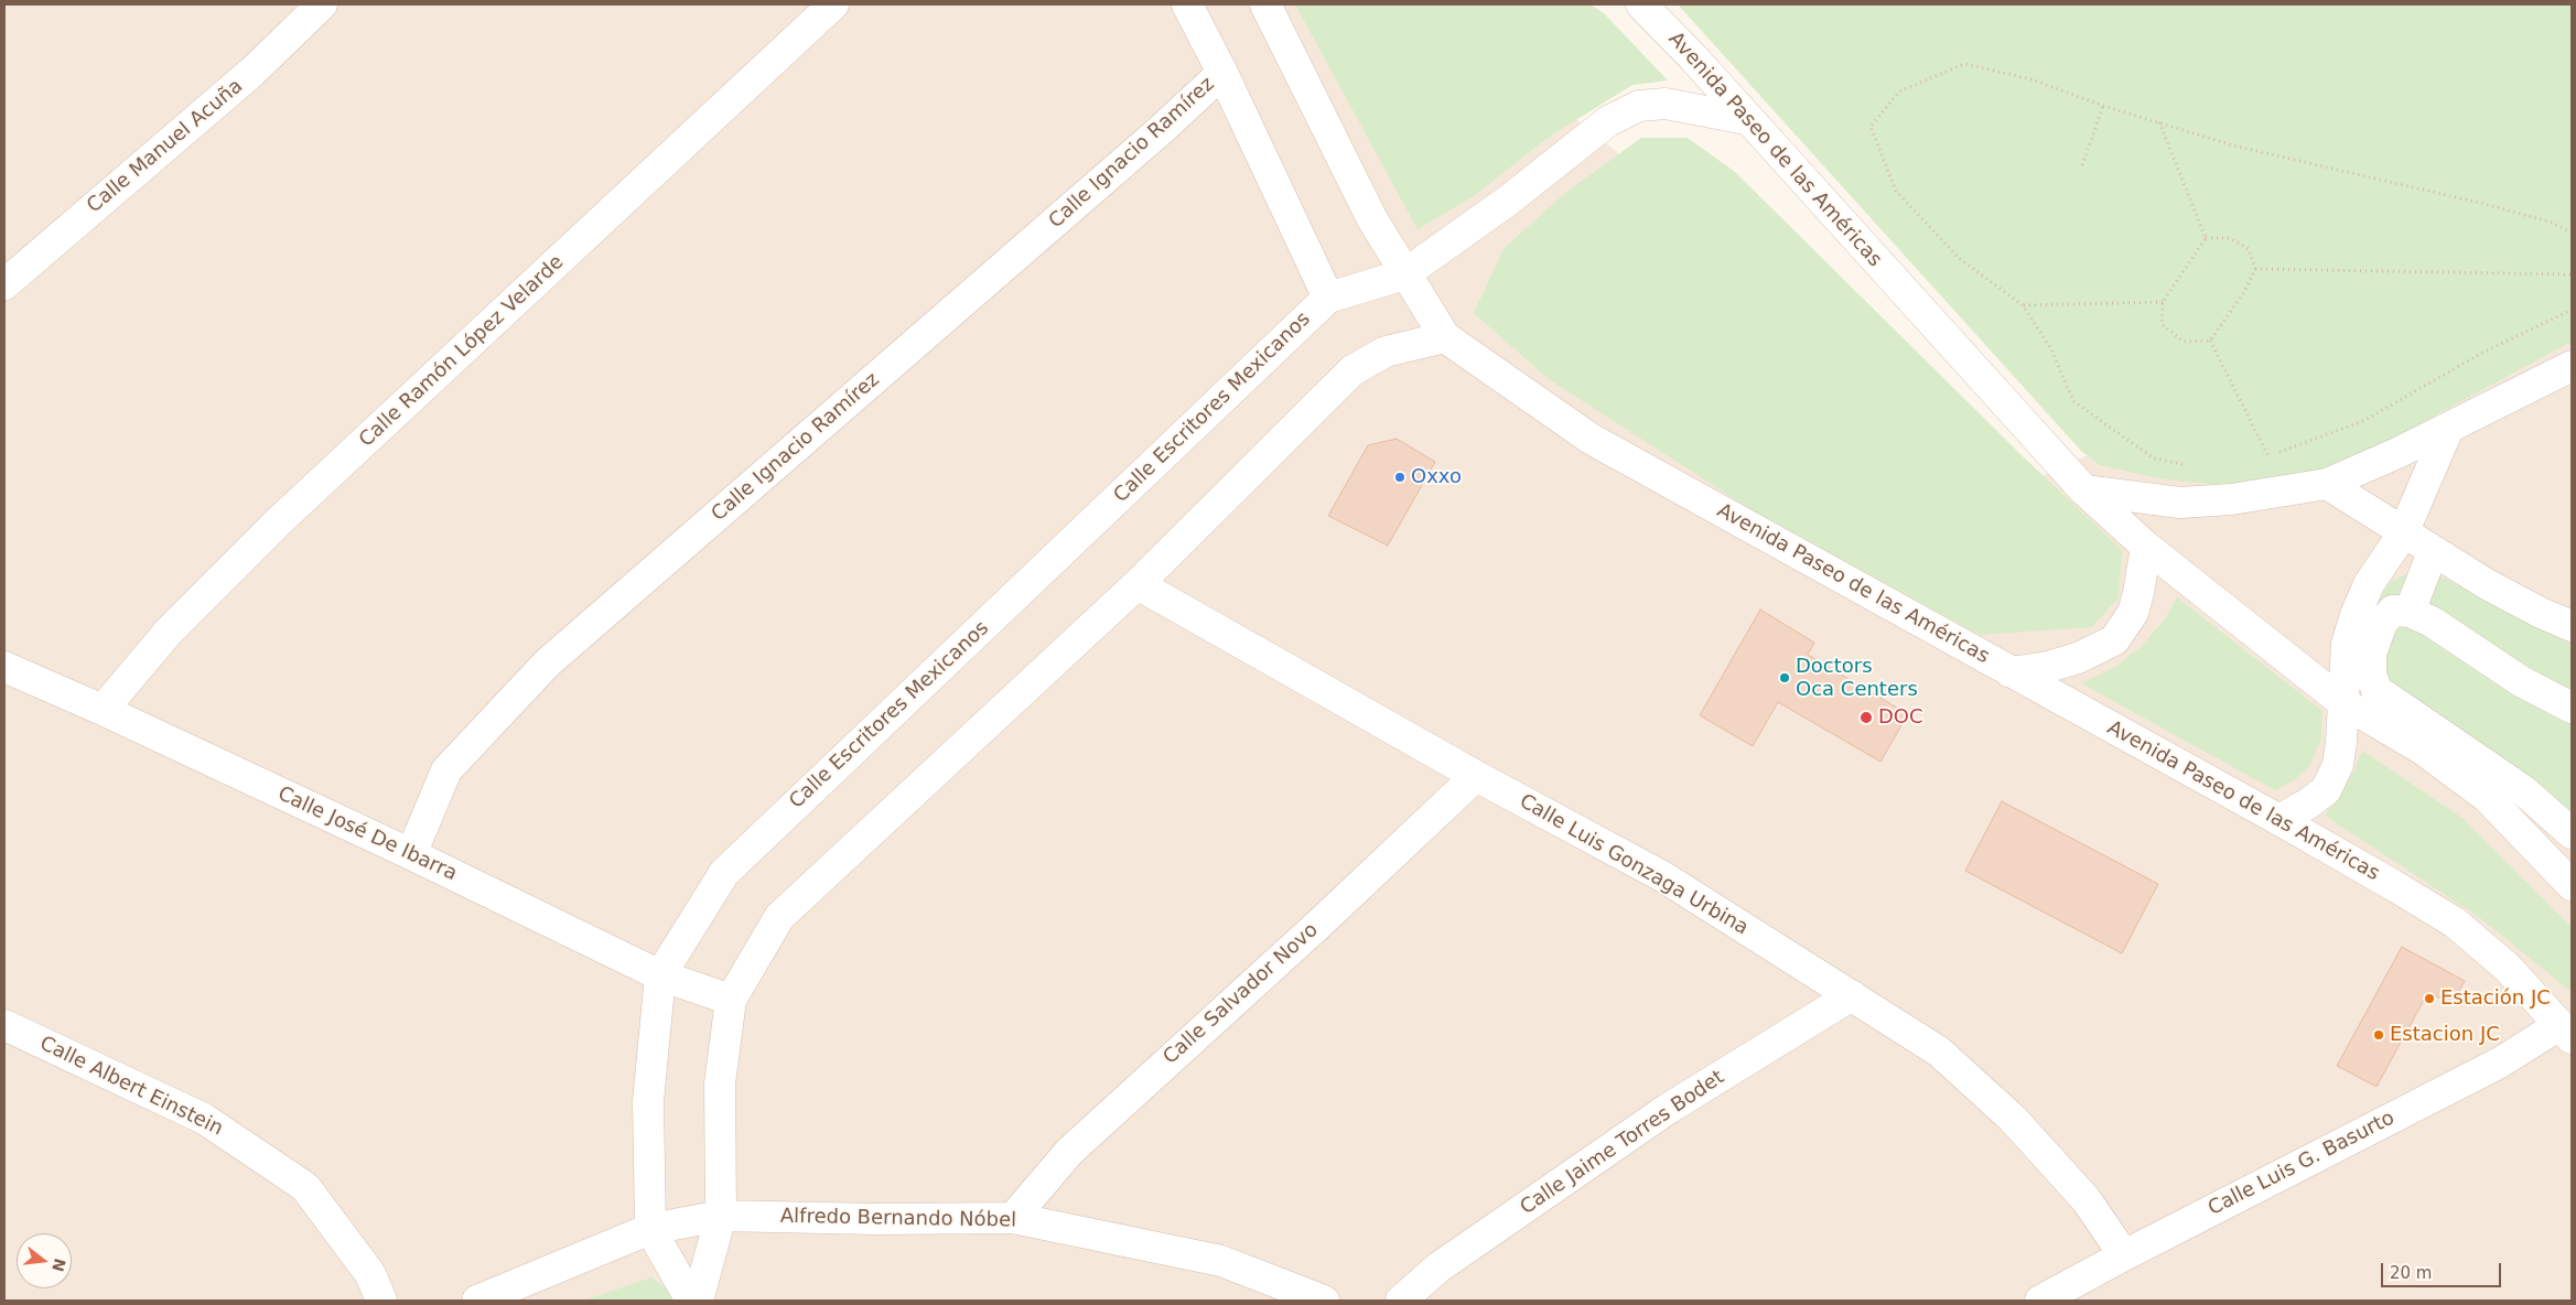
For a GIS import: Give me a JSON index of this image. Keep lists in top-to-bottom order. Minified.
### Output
{"streets":{"street":["Calle Manuel Acuña","Avenida Paseo de las Américas","Calle Ignacio Ramírez","Calle Ramón López Velarde","Calle Escritores Mexicanos","Calle José De Ibarra","Calle Luis Gonzaga Urbina","Calle Salvador Novo","Calle Albert Einstein","Calle Jaime Torres Bodet","Calle Luis G. Basurto","Alfredo Bernando Nóbel"]},"crossings":[["Avenida Paseo de las Américas","Calle Escritores Mexicanos"],["Avenida Paseo de las Américas","Calle Luis G. Basurto"],["Calle Ignacio Ramírez","Calle José De Ibarra"],["Calle Ramón López Velarde","Calle José De Ibarra"],["Calle Escritores Mexicanos","Calle José De Ibarra"],["Calle Escritores Mexicanos","Alfredo Bernando Nóbel"],["Calle Luis Gonzaga Urbina","Calle Salvador Novo"],["Calle Luis Gonzaga Urbina","Calle Jaime Torres Bodet"],["Calle Luis Gonzaga Urbina","Calle Luis G. Basurto"],["Calle Salvador Novo","Alfredo Bernando Nóbel"]],"places":["Oxxo","Doctors Oca Centers","DOC","Estación JC","Estacion JC"],"scale_bar":"20 m","north":"right"}
